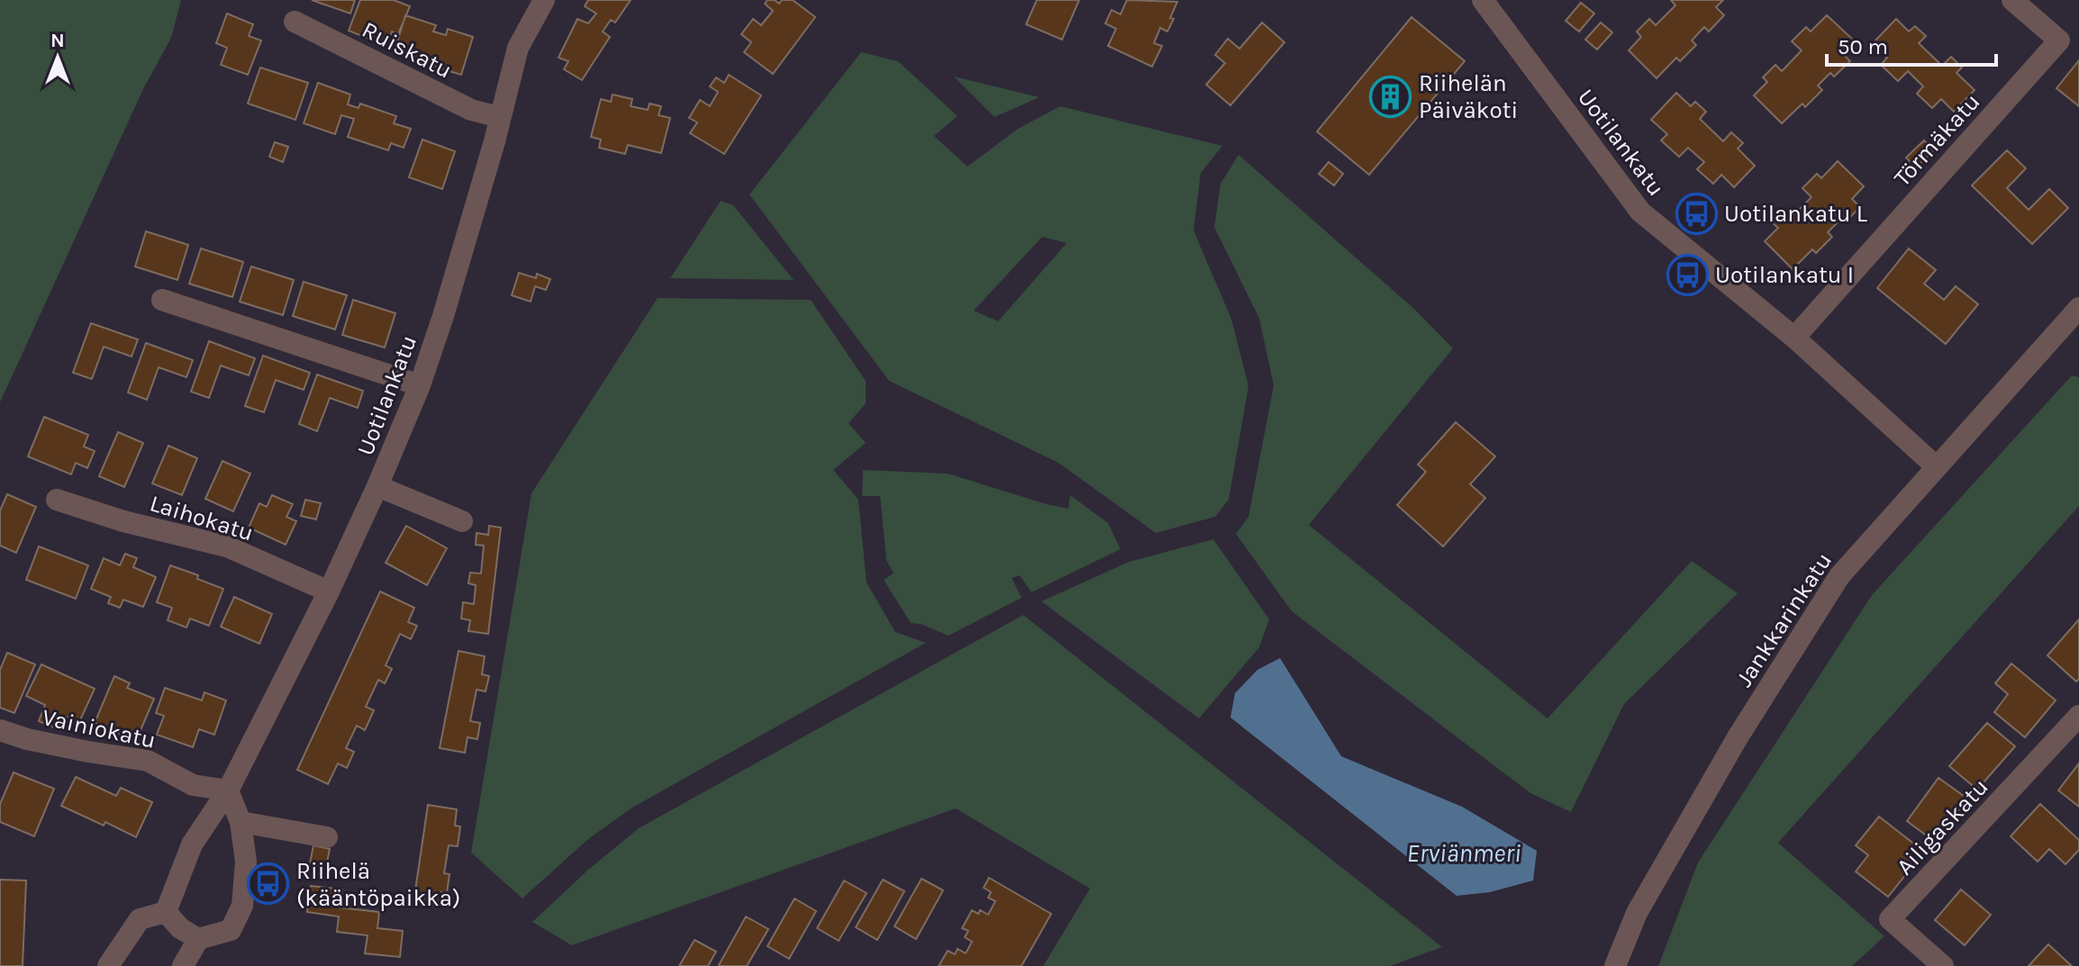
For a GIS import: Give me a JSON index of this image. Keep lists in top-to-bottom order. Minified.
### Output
{"streets":{"street":["Ruiskatu","Törmäkatu","Uotilankatu","Laihokatu","Jankkarinkatu","Vainiokatu","Ailigaskatu"]},"crossings":[["Ruiskatu","Uotilankatu"],["Törmäkatu","Uotilankatu"],["Uotilankatu","Laihokatu"],["Uotilankatu","Jankkarinkatu"],["Uotilankatu","Vainiokatu"]],"water":["Erviänmeri"],"places":{"building":["Riihelän Päiväkoti"],"bus stop":["Uotilankatu L","Uotilankatu I","Riihelä (kääntöpaikka)"]},"scale_bar":"50 m","north":"top"}
